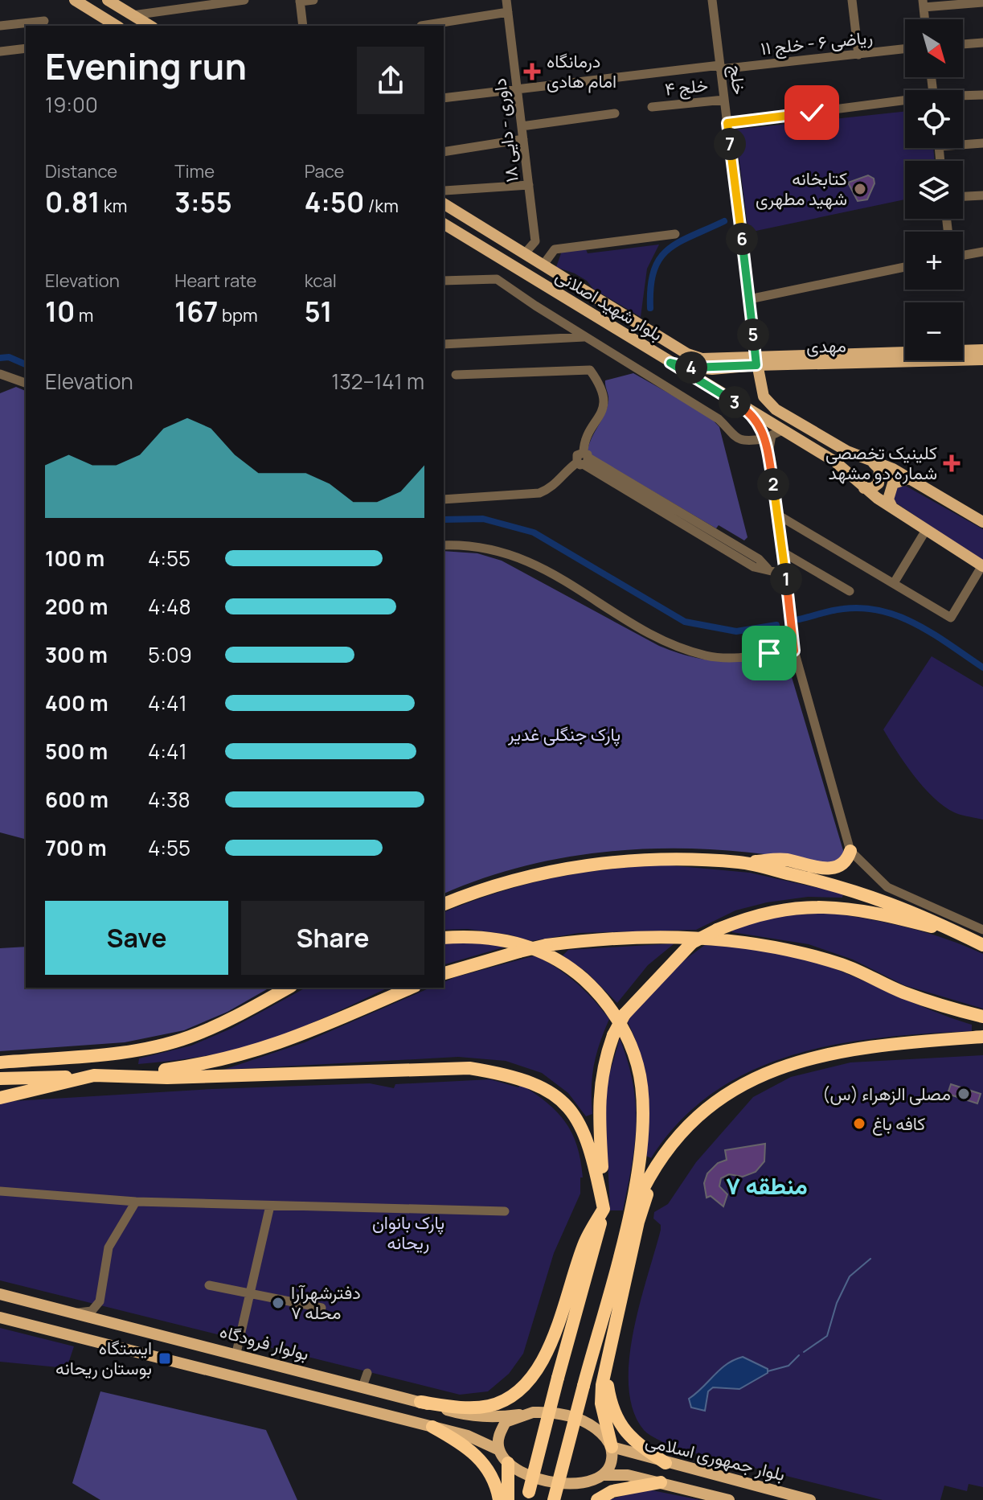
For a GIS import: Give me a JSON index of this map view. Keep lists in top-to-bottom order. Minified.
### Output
{"streets":{"main road":["بلوار شهید اصلانی","مهدی","بولوار فرودگاه","بلوار جمهوری اسلامی"],"street":["ریاضی ۶ - خلج ۱۱","خلج","خلج ۴","داوری - دایی ۱۸"]},"crossings":[["ریاضی ۶ - خلج ۱۱","خلج"],["ریاضی ۶ - خلج ۱۱","داوری - دایی ۱۸"],["خلج","خلج ۴"],["خلج","مهدی"],["داوری - دایی ۱۸","بلوار شهید اصلانی"],["بلوار شهید اصلانی","مهدی"],["بولوار فرودگاه","بلوار جمهوری اسلامی"]],"districts":["منطقه ۷"],"parks":["پارک جنگلی غدیر","پارک بانوان ریحانه"],"places":{"health":["درمانگاه امام هادی","کلینیک تخصصی شمار‌ه دو مشهد"],"other":["کتابخانه شهید مطهری","مصلی الزهراء (س)","کافه باغ","دفترشهرآرا محله ۷"],"transit":["ایستگاه بوستان ریحانه"]},"north":"bottom right","page":{"map_buttons":["+","−"],"heading":["Evening run","19:00"],"pins":["7","6","5","4","3","2","1"],"stats":[["Distance","0.81 km"],["Time","3:55"],["Pace","4:50 /km"],["Elevation","10 m"],["Heart rate","167 bpm"],["kcal","51"]],"chart":["Elevation","132–141 m"],"list":[{"name":"100 m","note":"4:55"},{"name":"200 m","note":"4:48"},{"name":"300 m","note":"5:09"},{"name":"400 m","note":"4:41"},{"name":"500 m","note":"4:41"},{"name":"600 m","note":"4:38"},{"name":"700 m","note":"4:55"}],"buttons":["Save","Share"]}}
